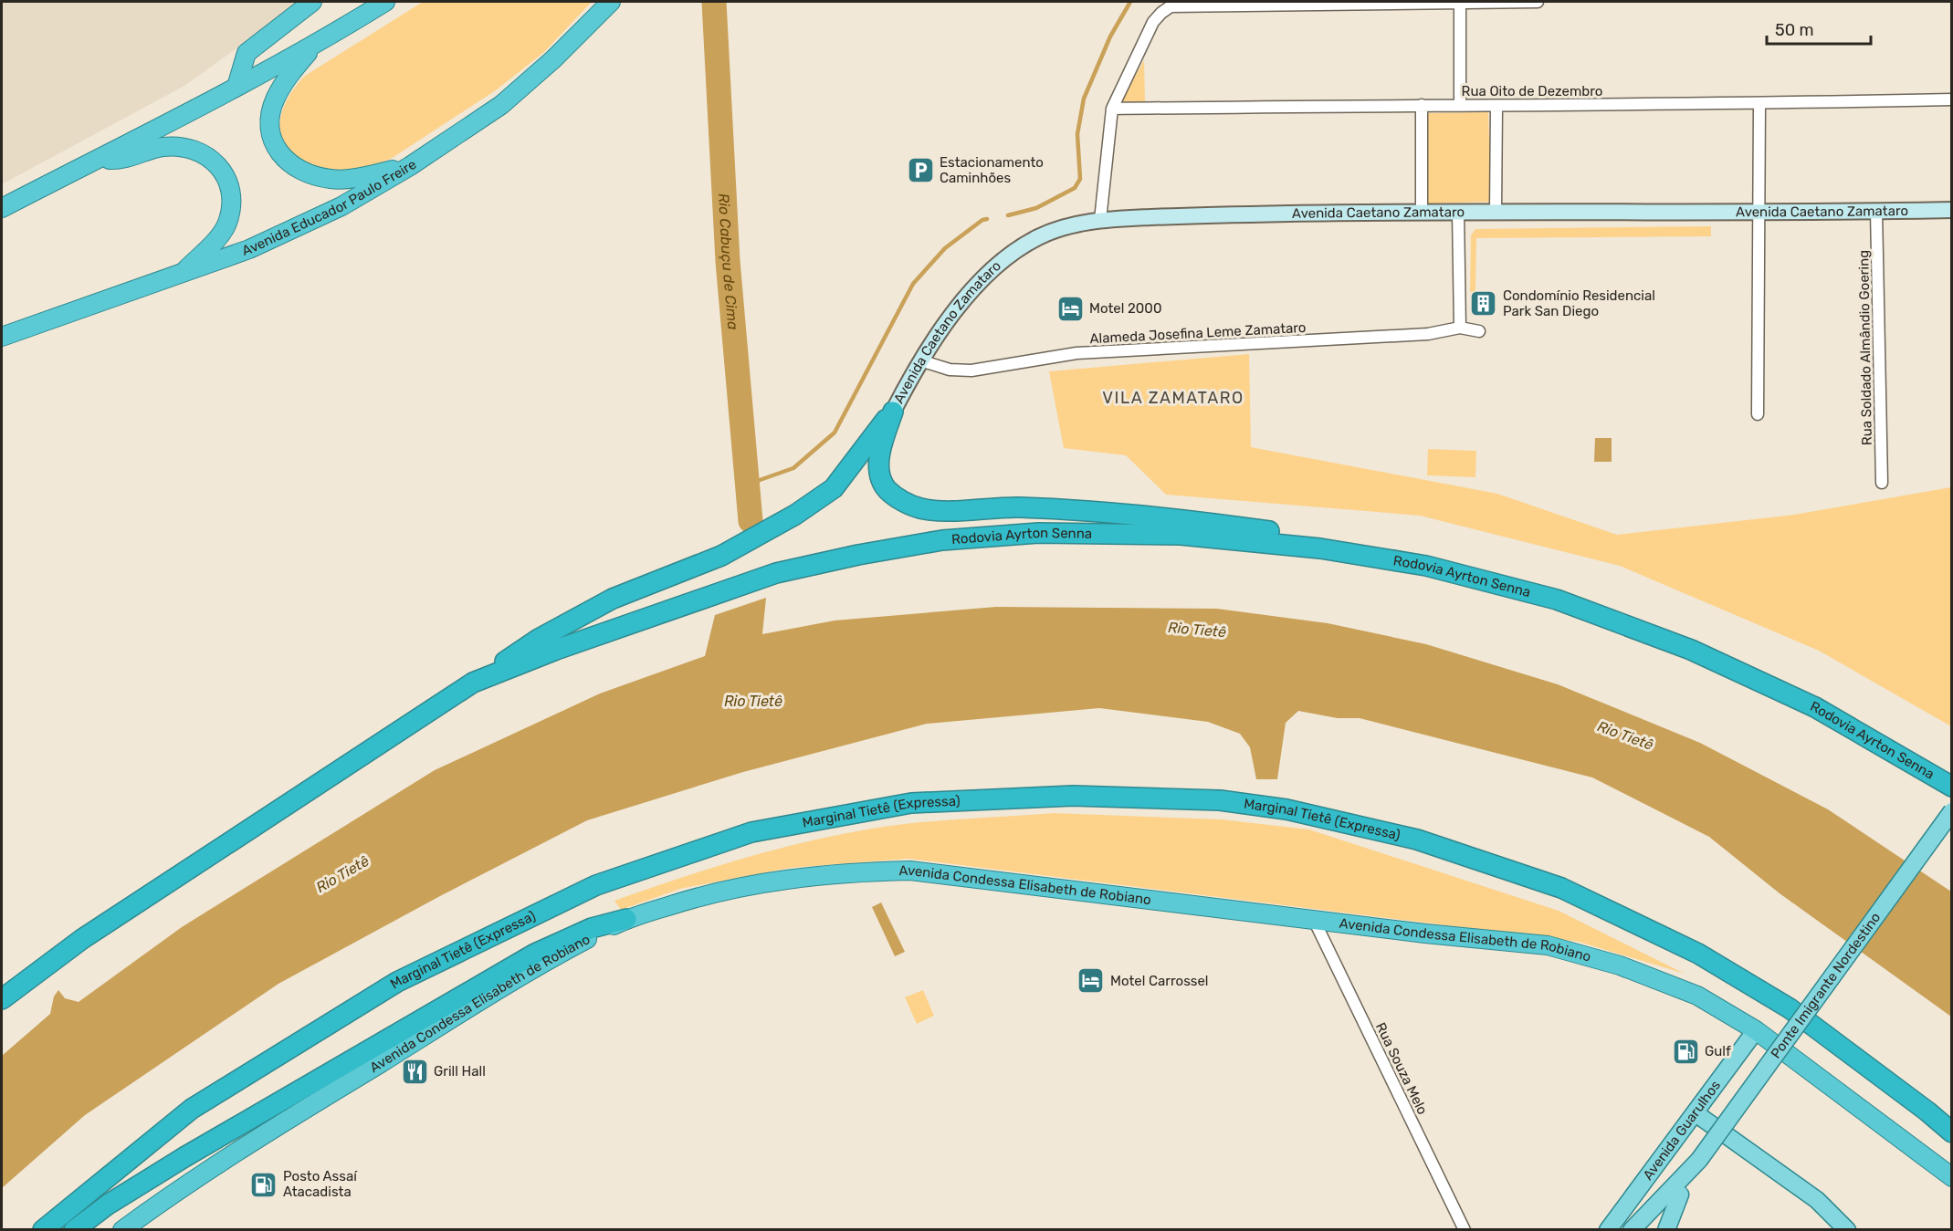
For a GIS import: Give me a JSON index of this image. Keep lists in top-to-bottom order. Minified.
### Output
{"streets":{"highway":["Avenida Educador Paulo Freire","Rodovia Ayrton Senna","Marginal Tietê (Expressa)","Avenida Condessa Elisabeth de Robiano"],"main road":["Avenida Caetano Zamataro","Ponte Imigrante Nordestino","Avenida Guarulhos"],"street":["Rua Oito de Dezembro","Alameda Josefina Leme Zamataro","Rua Soldado Almândio Goering","Rua Souza Melo"]},"crossings":[["Avenida Caetano Zamataro","Alameda Josefina Leme Zamataro"],["Avenida Caetano Zamataro","Rua Soldado Almândio Goering"],["Avenida Condessa Elisabeth de Robiano","Rua Souza Melo"],["Avenida Condessa Elisabeth de Robiano","Avenida Guarulhos"],["Ponte Imigrante Nordestino","Avenida Guarulhos"]],"districts":["VILA ZAMATARO"],"water":["Rio Cabuçu de Cima","Rio Tietê"],"places":{"parking":["Estacionamento Caminhões"],"building":["Condomínio Residencial Park San Diego"],"hotel":["Motel 2000","Motel Carrossel"],"fuel station":["Gulf","Posto Assaí Atacadista"],"restaurant":["Grill Hall"]},"scale_bar":"50 m"}
